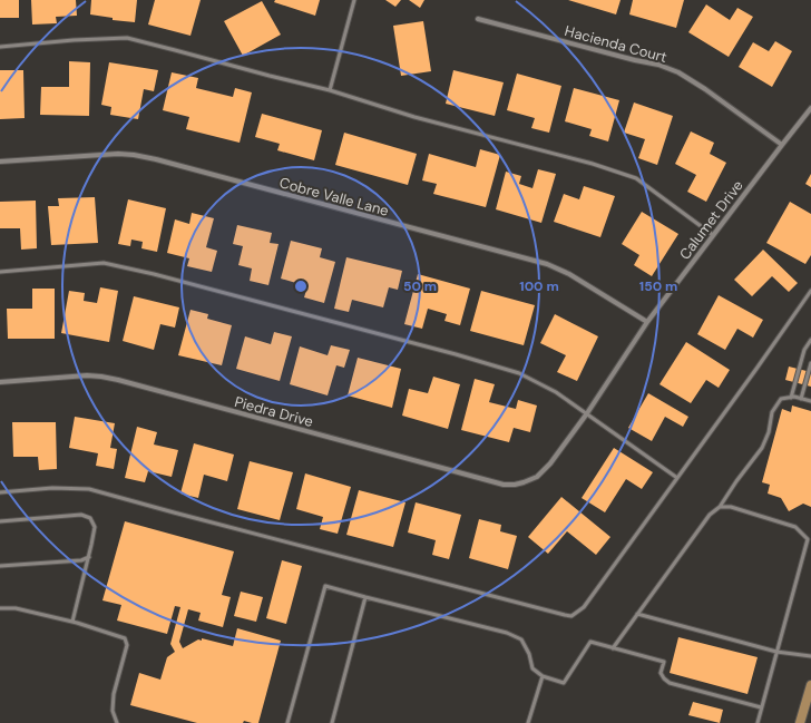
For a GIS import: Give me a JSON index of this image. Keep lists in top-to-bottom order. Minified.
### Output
{"streets":{"street":["Hacienda Court","Cobre Valle Lane","Calumet Drive","Piedra Drive"]},"crossings":[["Hacienda Court","Calumet Drive"],["Cobre Valle Lane","Calumet Drive"],["Calumet Drive","Piedra Drive"]],"rings":["50 m","100 m","150 m"]}
